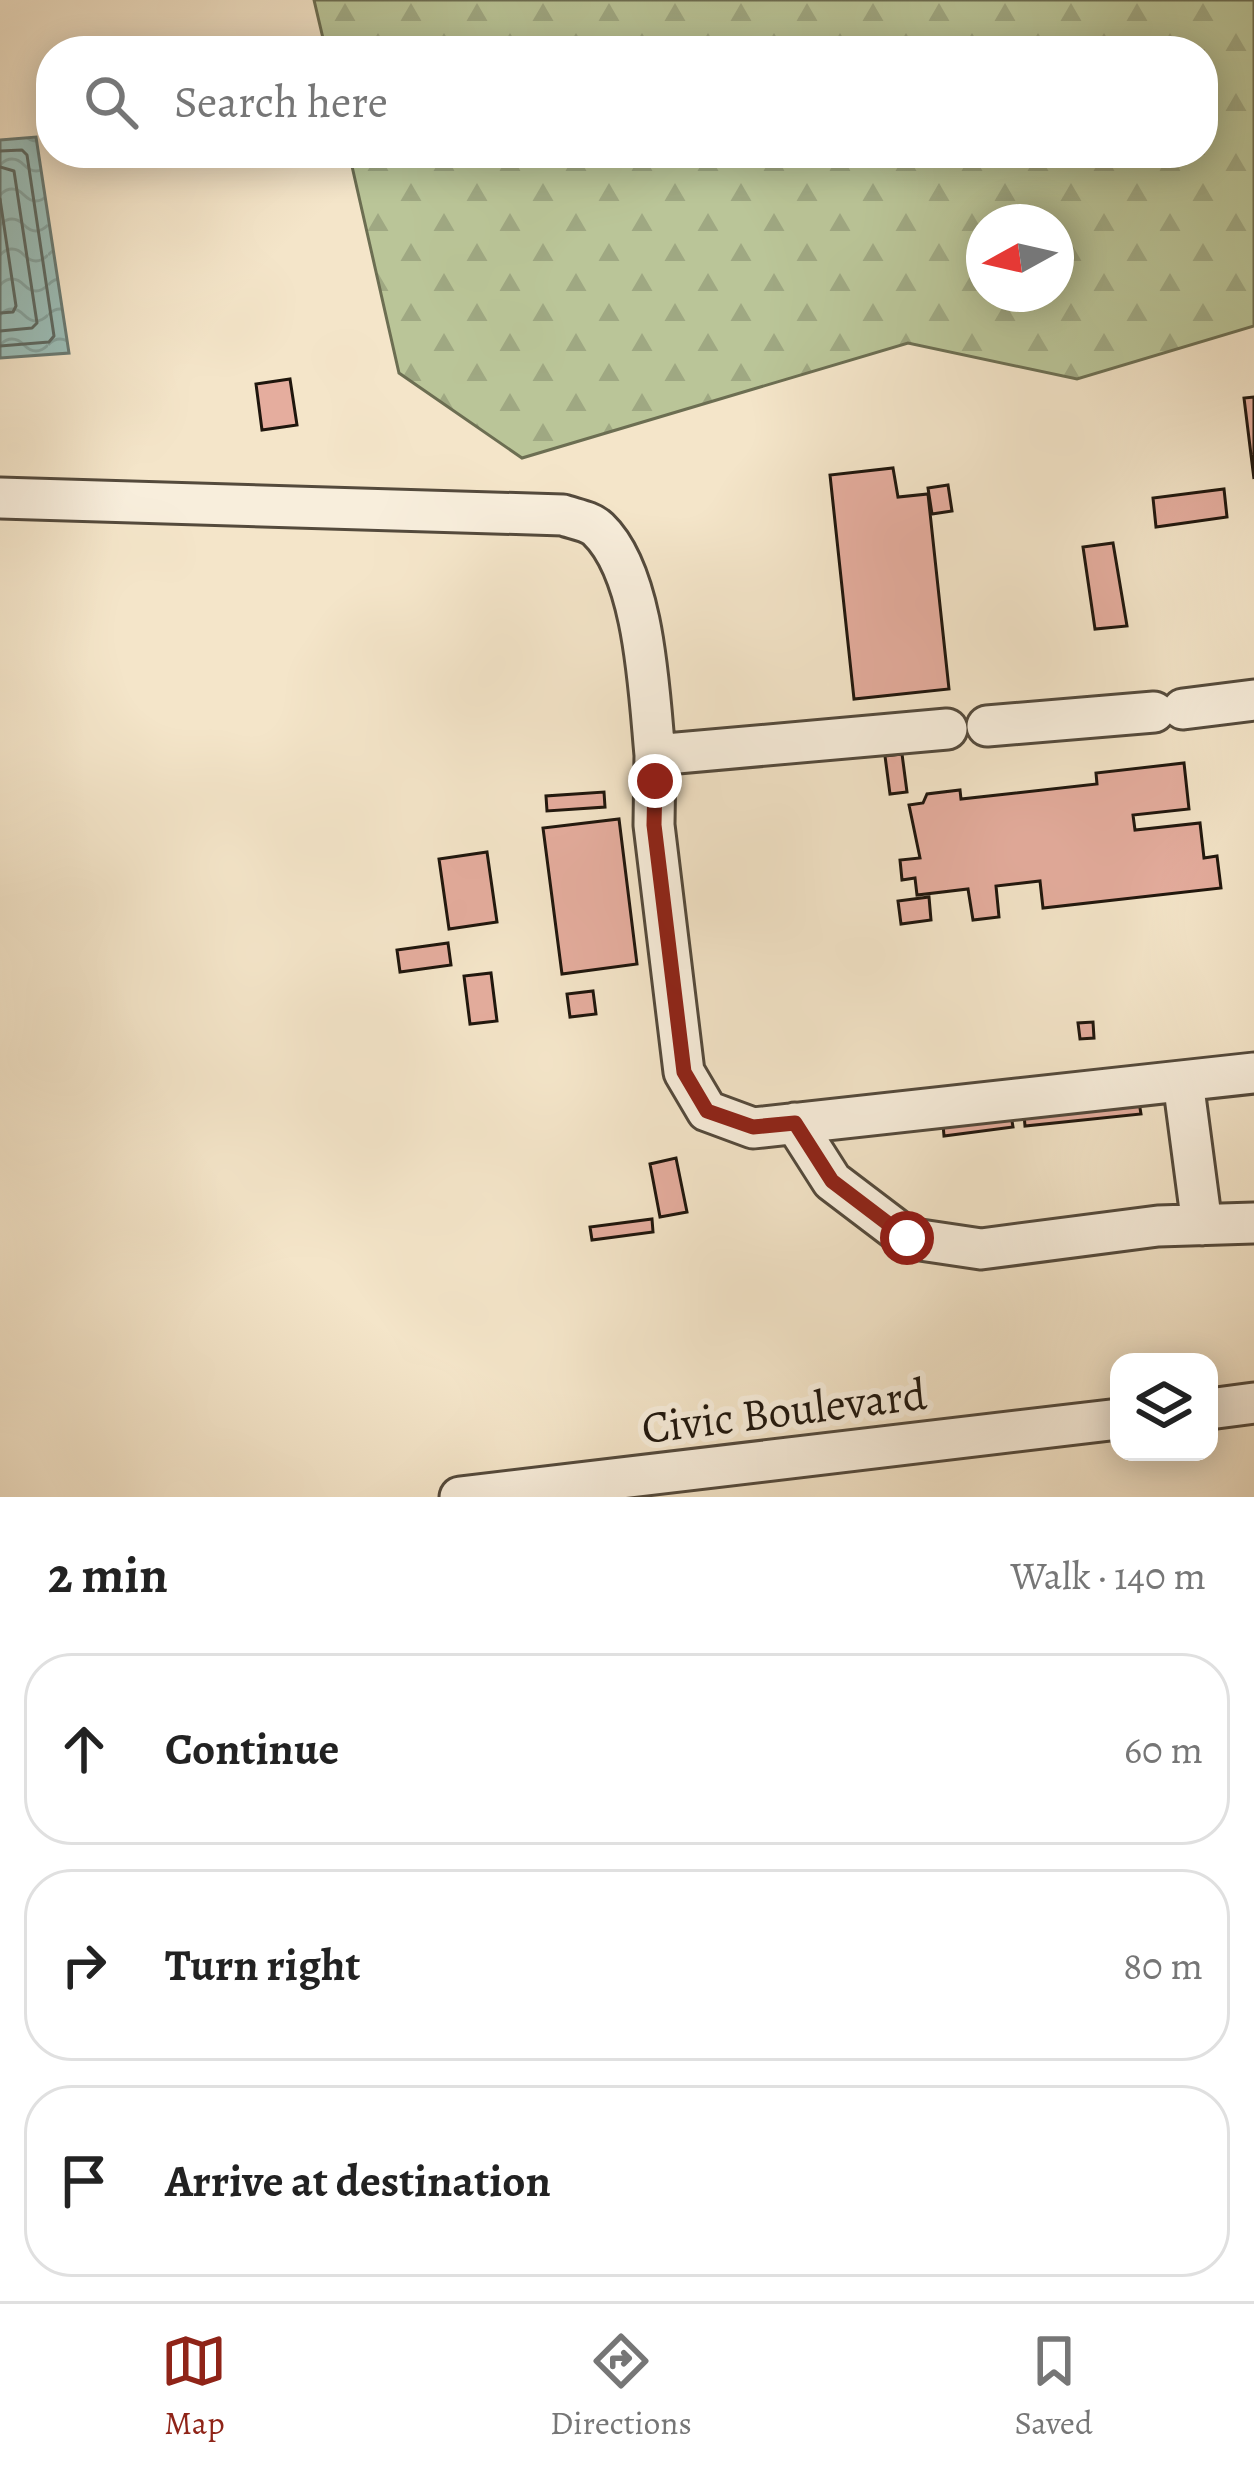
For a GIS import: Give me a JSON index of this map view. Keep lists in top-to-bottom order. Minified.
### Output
{"streets":{"street":["Civic Boulevard"]},"north":"left","page":{"search":"Search here","heading":["2 min","Walk · 140 m"],"list":[["Continue","60 m"],["Turn right","80 m"],"Arrive at destination"],"nav":["Map","Directions","Saved"]}}
